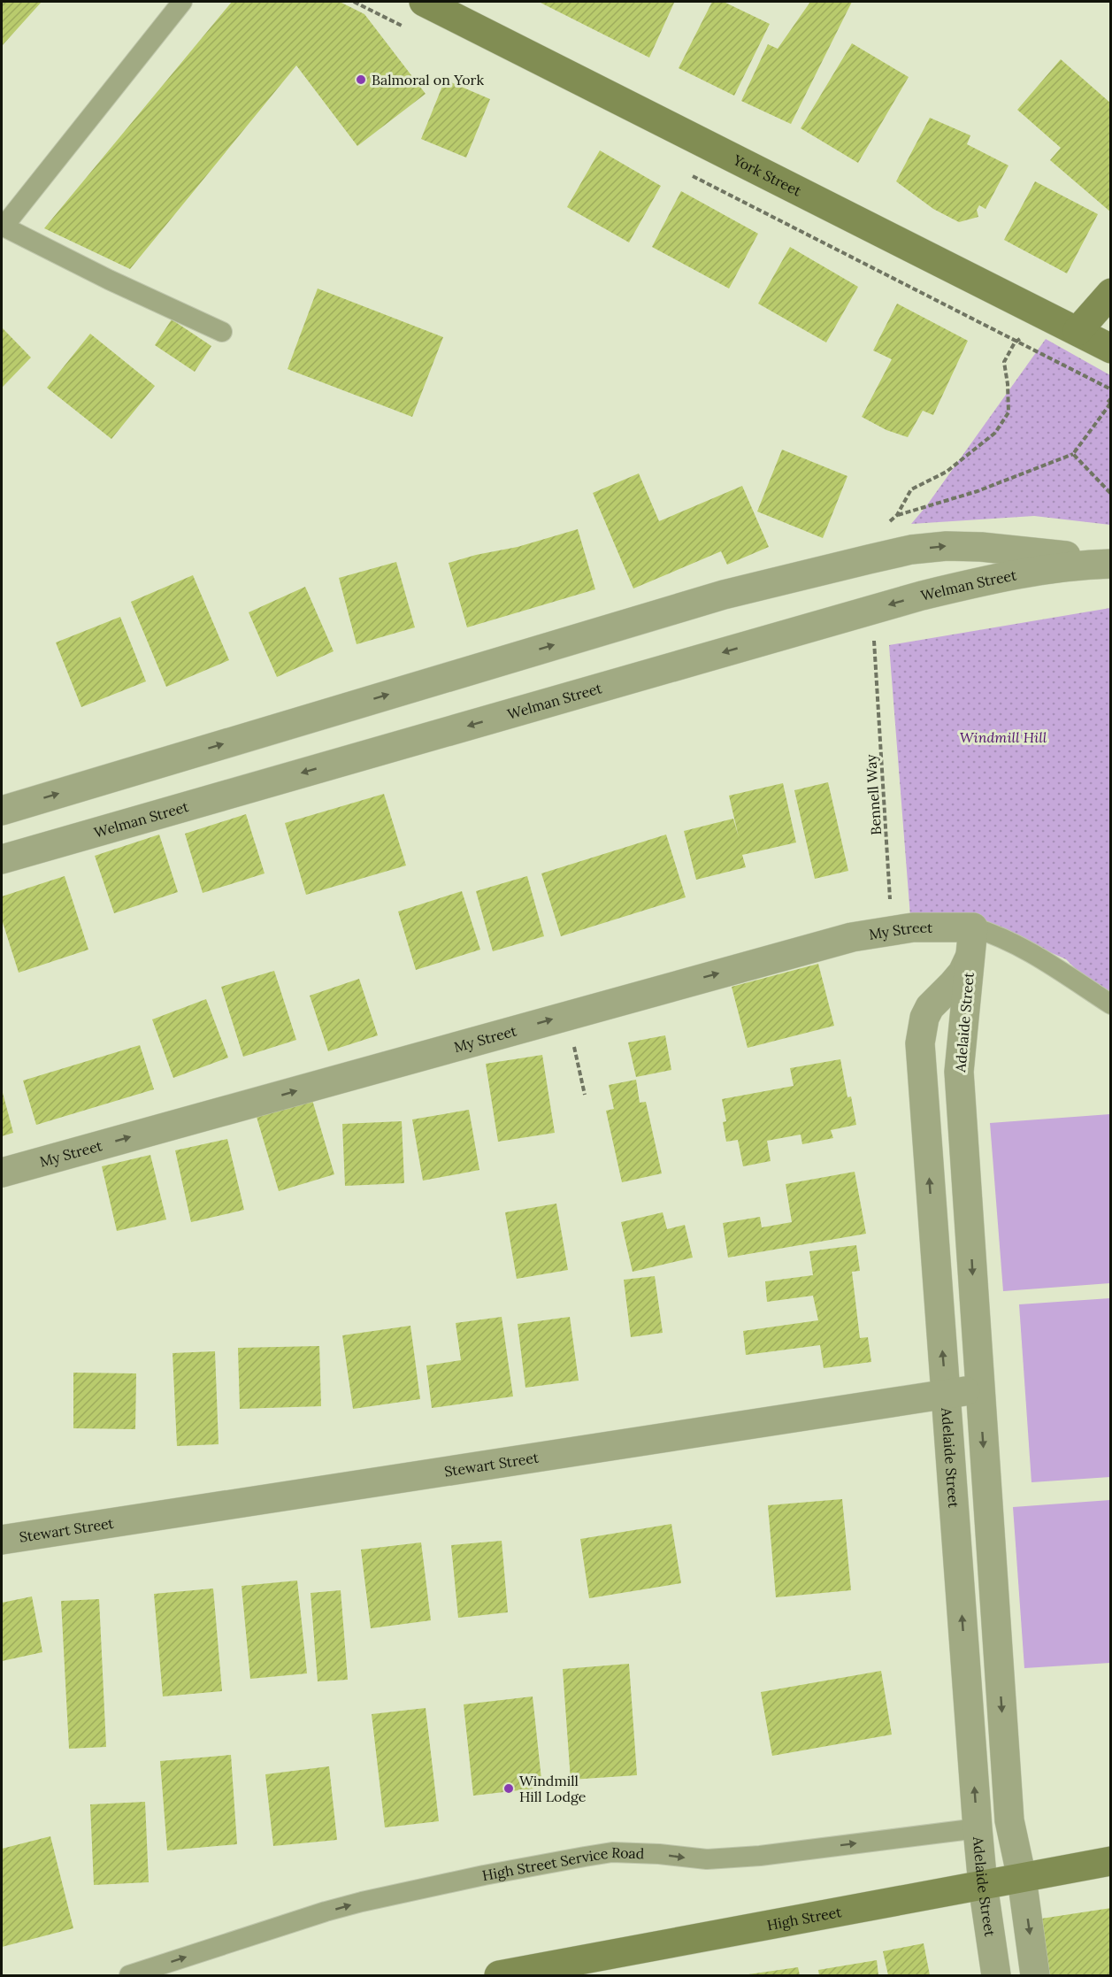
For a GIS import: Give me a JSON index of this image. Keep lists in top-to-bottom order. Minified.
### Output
{"streets":{"street":["York Street","Welman Street","My Street","Adelaide Street","Stewart Street","High Street Service Road","High Street"],"path":["Bennell Way"]},"crossings":[["Bennell Way","My Street"],["My Street","Adelaide Street"],["Adelaide Street","Stewart Street"],["Adelaide Street","High Street Service Road"],["Adelaide Street","High Street"]],"one_way":["My Street","High Street Service Road"],"parks":["Windmill Hill"],"places":["Balmoral on York","Windmill Hill Lodge"]}
